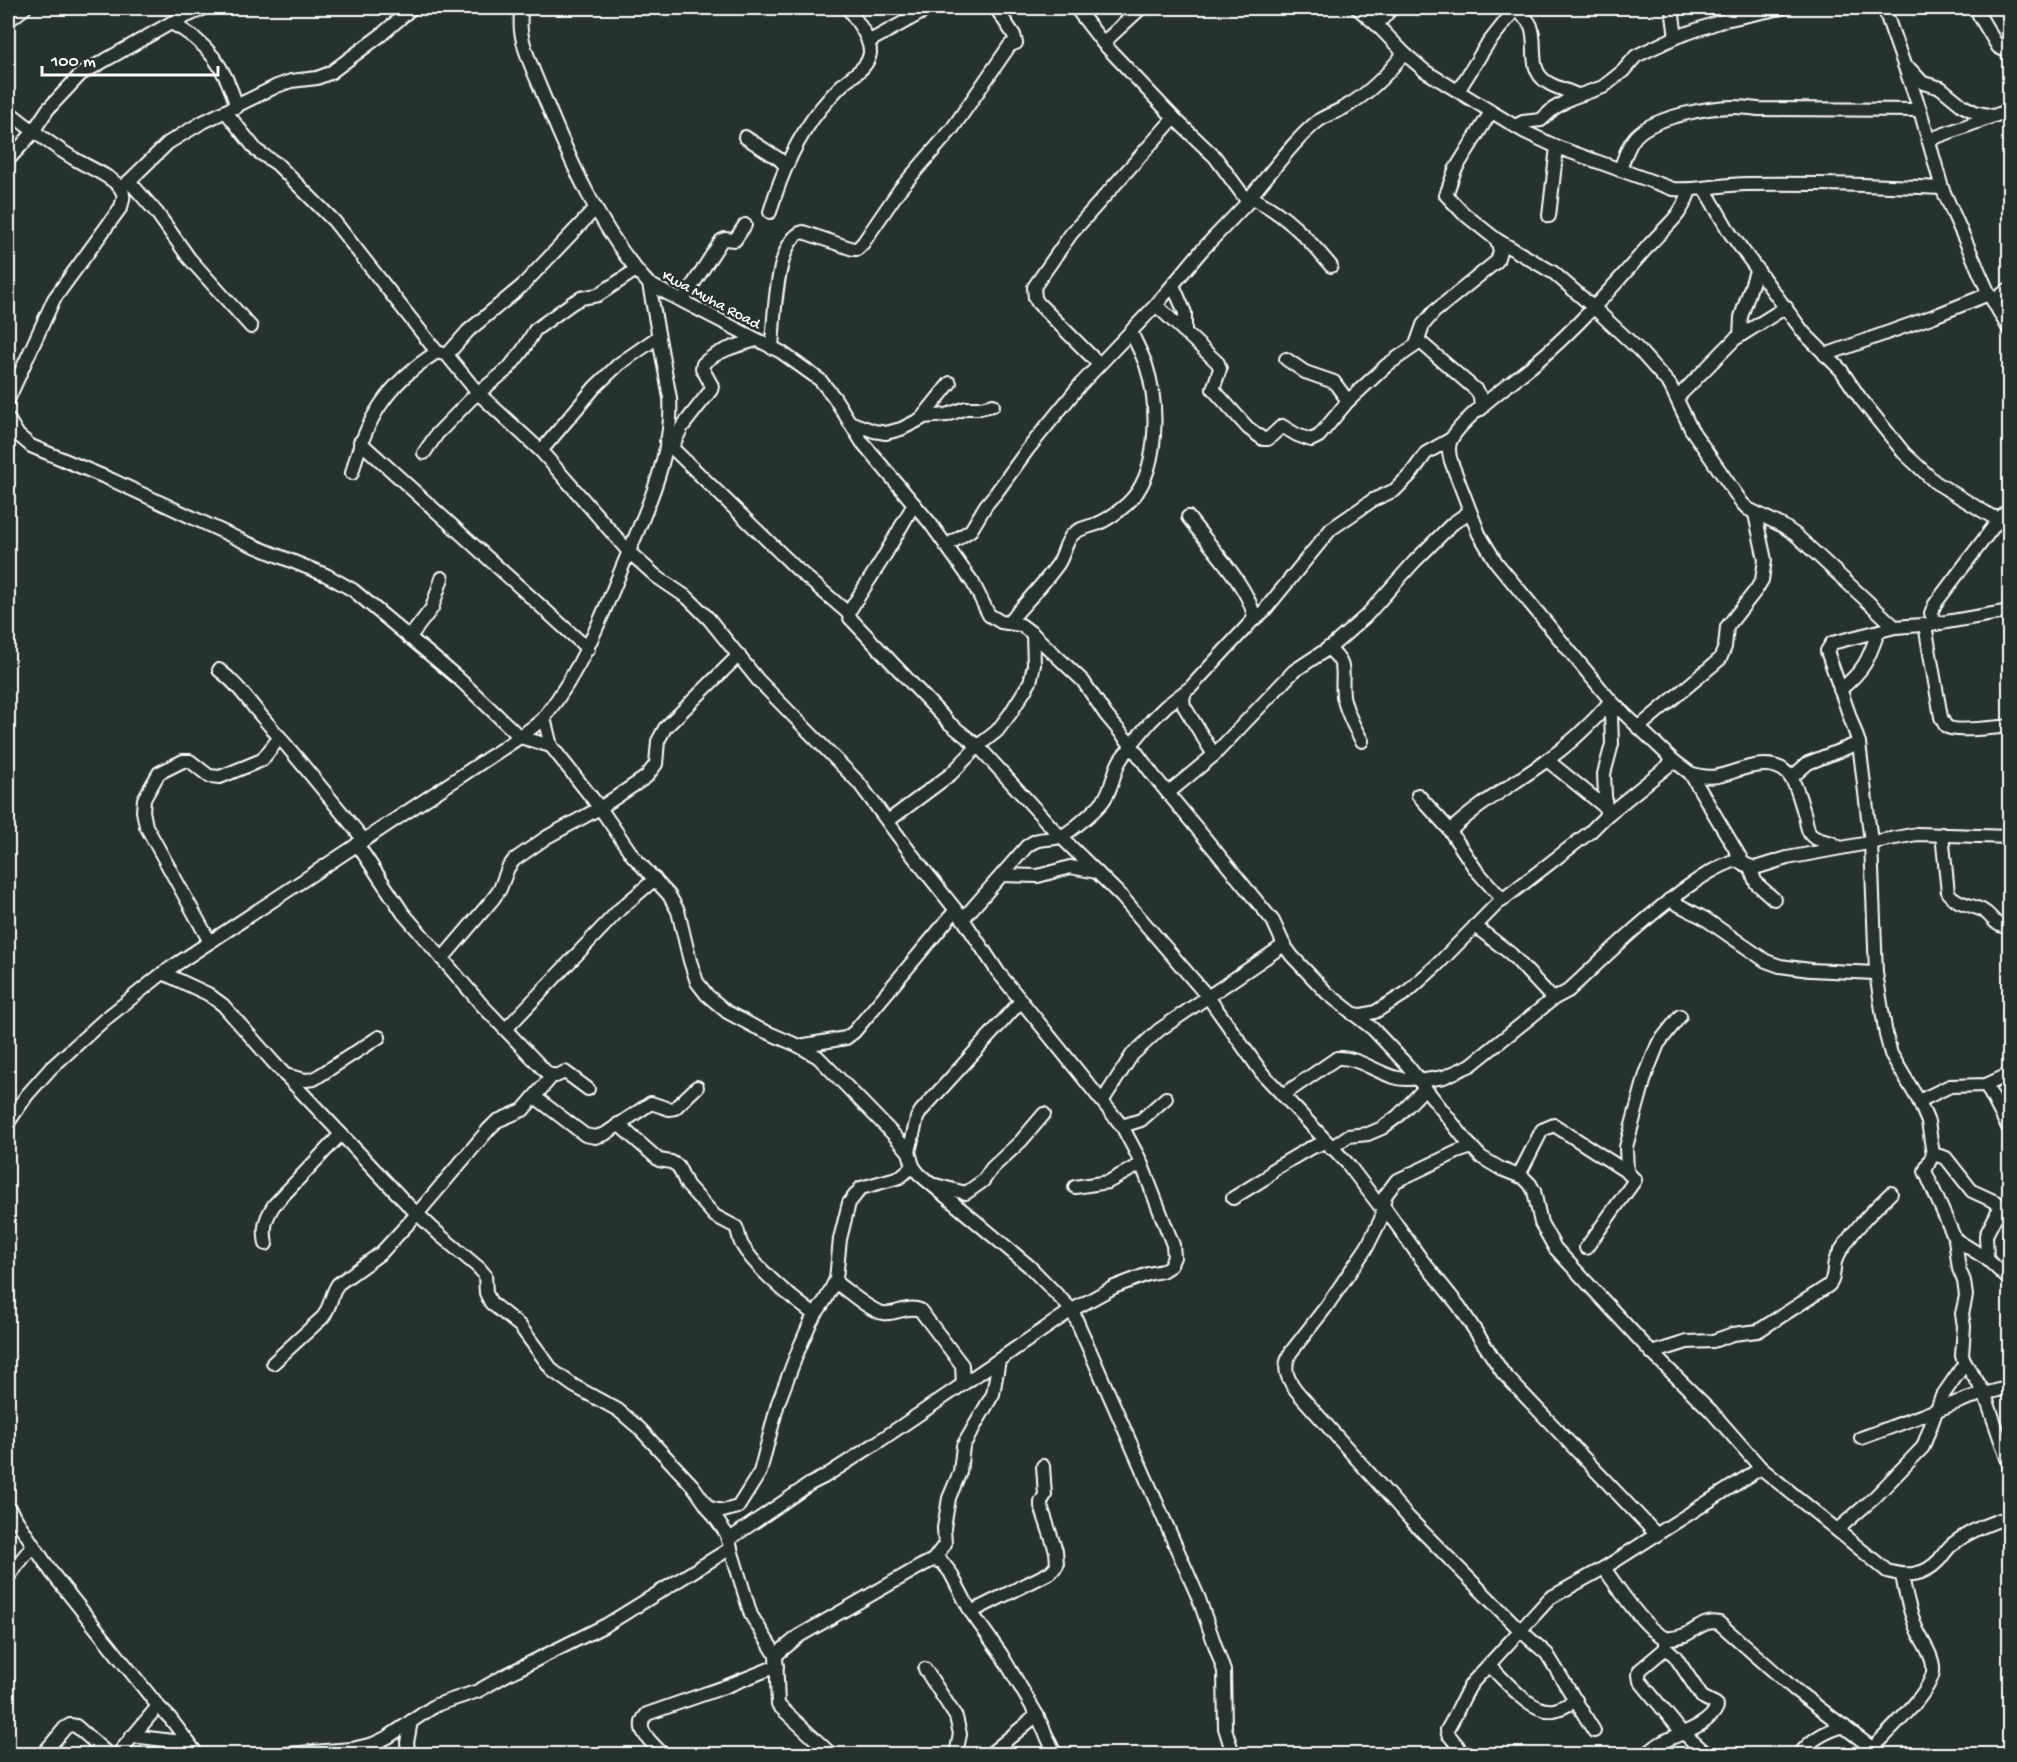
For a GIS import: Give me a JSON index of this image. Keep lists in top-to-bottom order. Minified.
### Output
{"streets":{"street":["Kwa Muha Road"]},"scale_bar":"100 m"}
